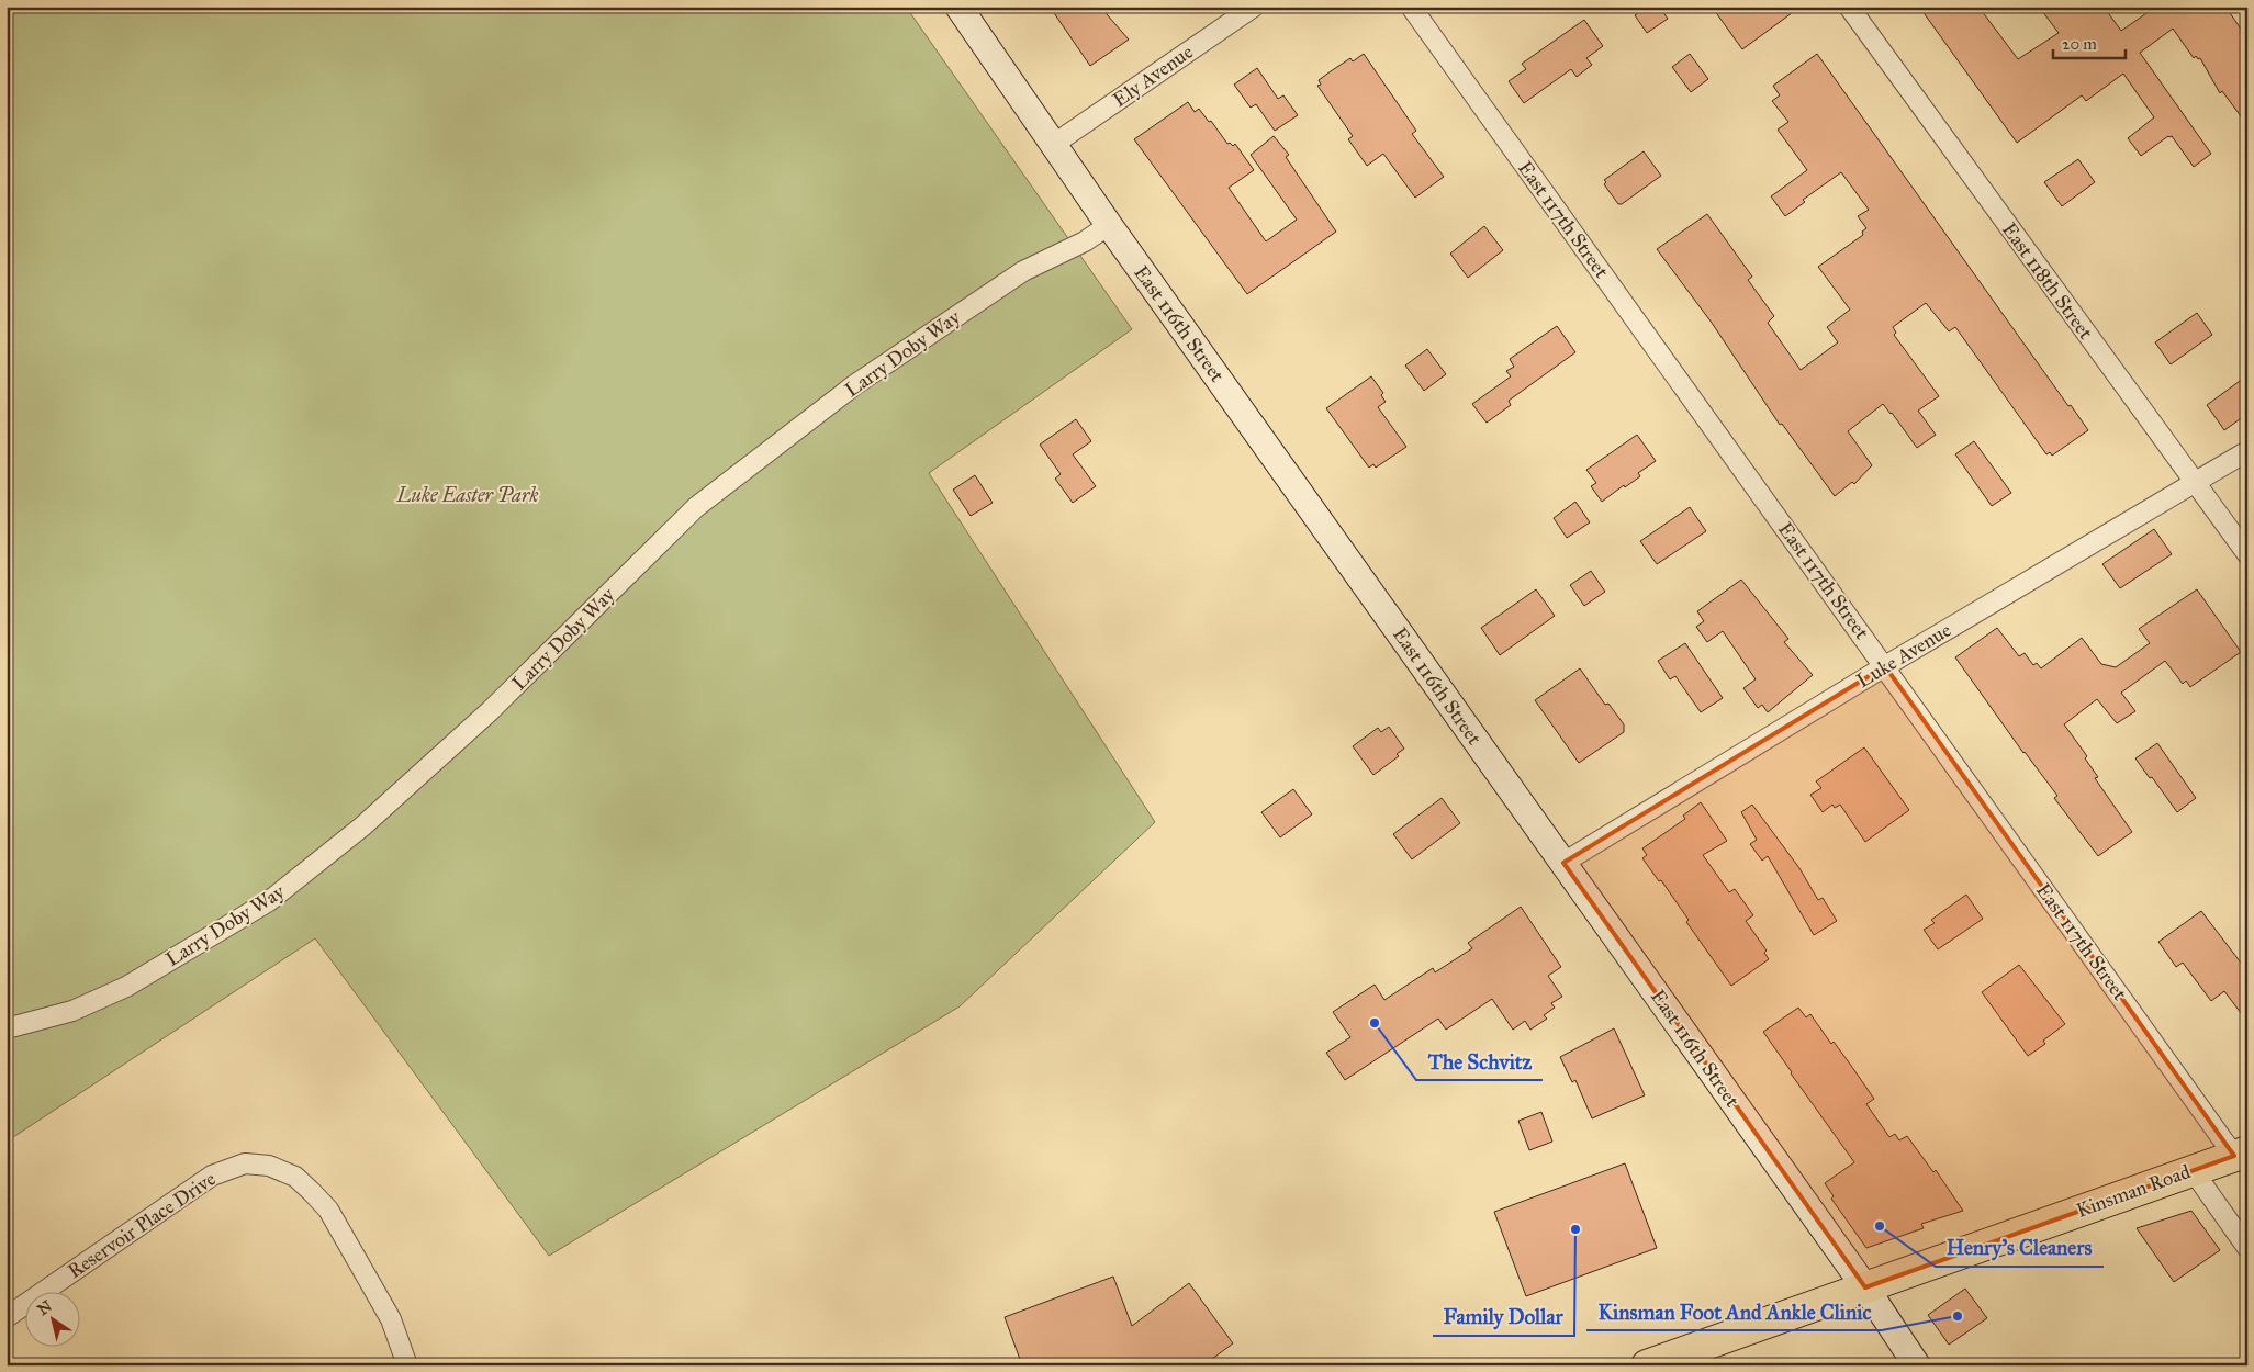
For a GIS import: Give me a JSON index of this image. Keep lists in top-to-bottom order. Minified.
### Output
{"streets":{"main road":["East 116th Street","Kinsman Road"],"street":["Ely Avenue","East 117th Street","East 118th Street","Larry Doby Way","Luke Avenue","Reservoir Place Drive"]},"crossings":[["Ely Avenue","East 116th Street"],["East 117th Street","Luke Avenue"],["East 117th Street","Kinsman Road"],["East 118th Street","Luke Avenue"],["East 116th Street","Larry Doby Way"],["East 116th Street","Luke Avenue"],["East 116th Street","Kinsman Road"]],"parks":["Luke Easter Park"],"places":["The Schvitz","Henry's Cleaners","Family Dollar","Kinsman Foot And Ankle Clinic"],"scale_bar":"20 m","north":"top left"}
